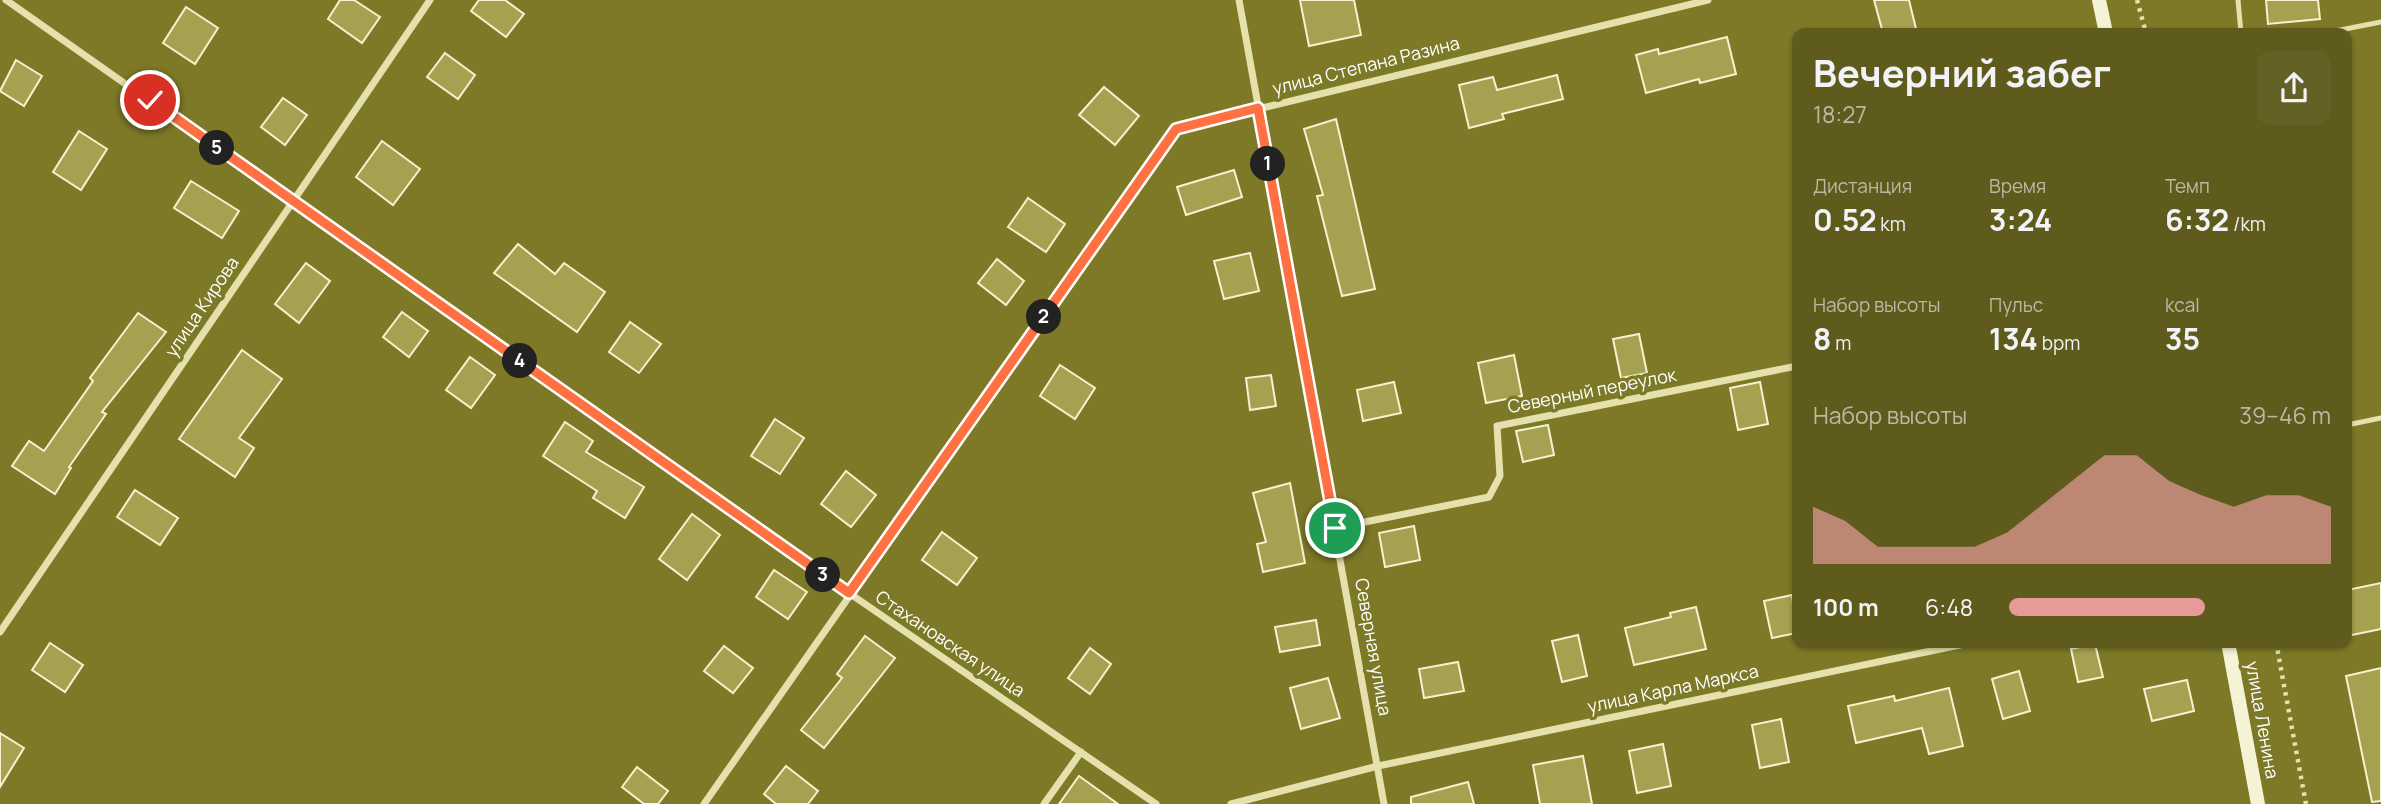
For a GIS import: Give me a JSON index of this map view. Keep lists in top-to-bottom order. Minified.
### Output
{"streets":{"main road":["улица Ленина"],"street":["улица Степана Разина","улица Кирова","Северный переулок","Стахановская улица","Северная улица","улица Карла Маркса"]},"crossings":[["улица Степана Разина","Стахановская улица"],["улица Степана Разина","Северная улица"],["улица Кирова","Стахановская улица"],["Северный переулок","Северная улица"],["Северная улица","улица Карла Маркса"]],"page":{"heading":["Вечерний забег","18:27"],"pins":["5","1","2","4","3"],"stats":[["Дистанция","0.52 km"],["Время","3:24"],["Темп","6:32 /km"],["Набор высоты","8 m"],["Пульс","134 bpm"],["kcal","35"]],"chart":["Набор высоты","39–46 m"],"list":[{"name":"100 m","note":"6:48"}]}}
